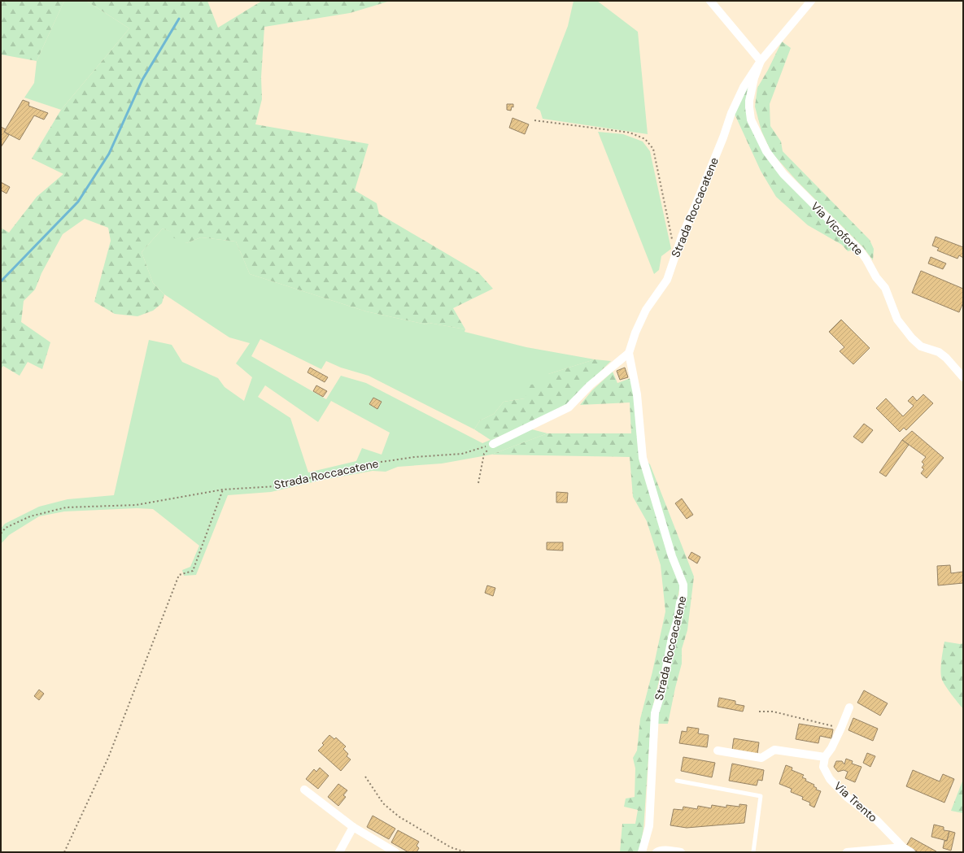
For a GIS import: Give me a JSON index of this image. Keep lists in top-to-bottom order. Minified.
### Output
{"streets":{"street":["Strada Roccacatene","Via Vicoforte","Via Trento"]},"crossings":[["Strada Roccacatene","Via Vicoforte"]]}
